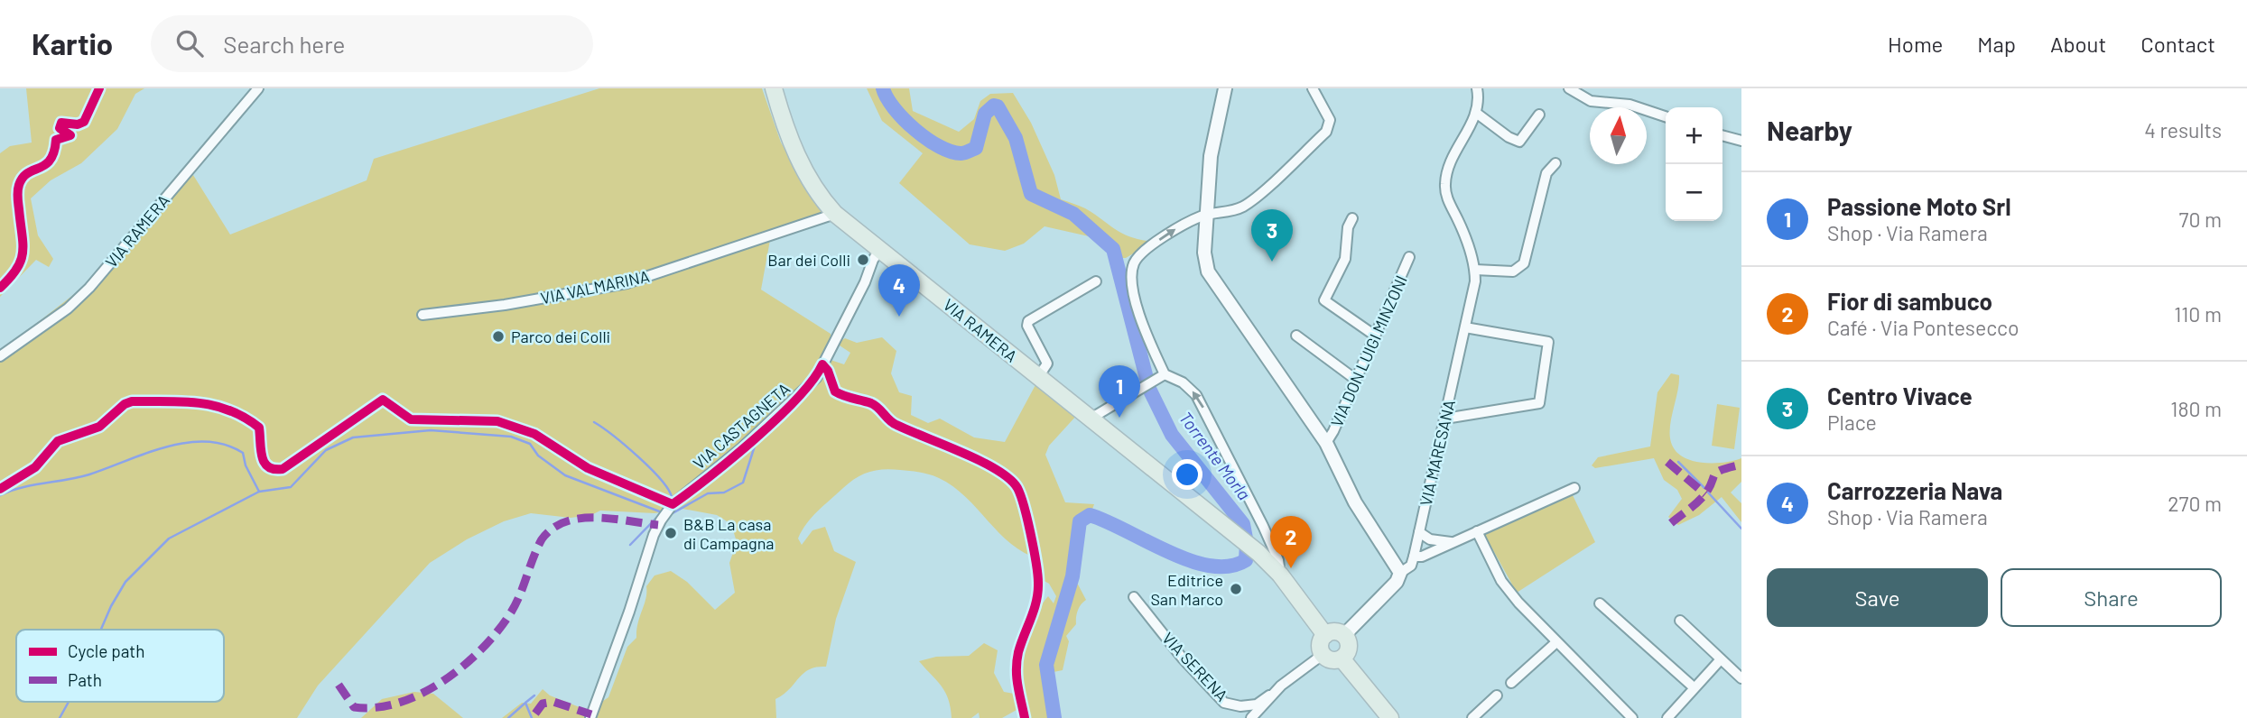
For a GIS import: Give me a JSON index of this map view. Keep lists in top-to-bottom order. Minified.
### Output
{"streets":{"main road":["VIA RAMERA"],"street":["VIA VALMARINA","VIA DON LUIGI MINZONI","VIA CASTAGNETA","VIA MARESANA","VIA SERENA"]},"crossings":[["VIA RAMERA","VIA VALMARINA"],["VIA RAMERA","VIA CASTAGNETA"]],"water":["Torrente Morla"],"places":["Bar dei Colli","Parco dei Colli","B&B La casa di Campagna","Editrice San Marco"],"legend":["Cycle path","Path"],"north":"top","page":{"header":"Kartio","search":"Search here","nav":["Home","Map","About","Contact"],"heading":["Nearby","4 results"],"map_buttons":["+","−"],"list":[{"mark":"1","name":"Passione Moto Srl","note":"Shop · Via Ramera","value":"70 m"},{"mark":"2","name":"Fior di sambuco","note":"Café · Via Pontesecco","value":"110 m"},{"mark":"3","name":"Centro Vivace","note":"Place","value":"180 m"},{"mark":"4","name":"Carrozzeria Nava","note":"Shop · Via Ramera","value":"270 m"}],"pins":["3","4","1","2"],"buttons":["Save","Share"]}}
